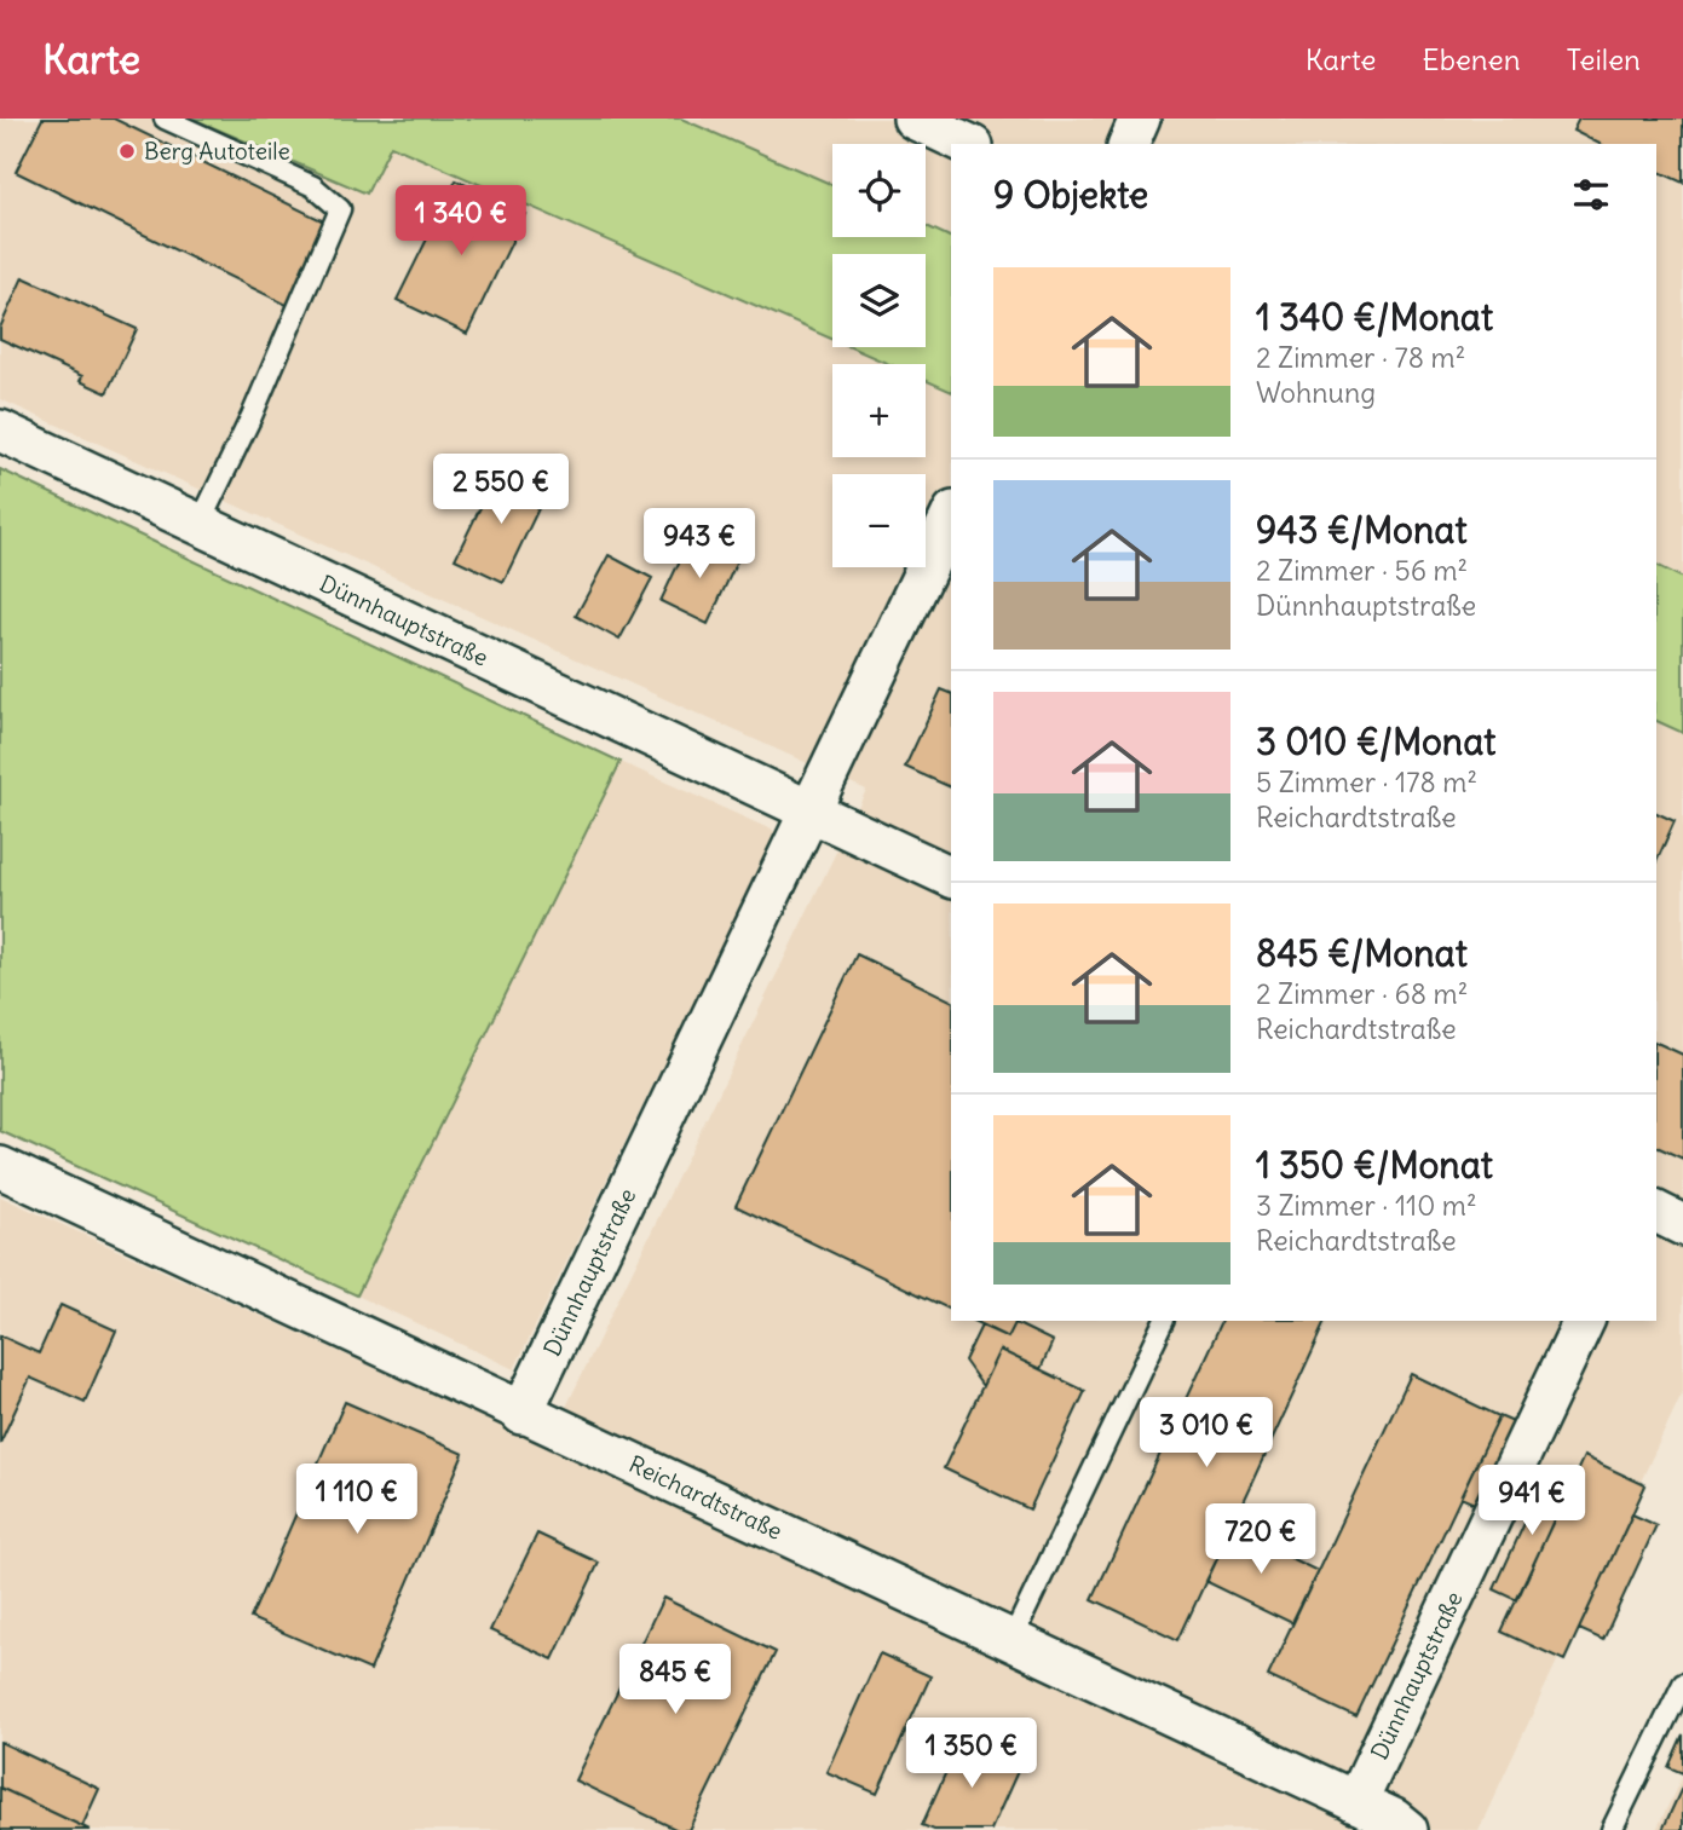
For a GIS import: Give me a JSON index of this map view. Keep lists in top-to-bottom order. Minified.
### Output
{"streets":{"street":["Dünnhauptstraße","Reichardtstraße"]},"crossings":[["Dünnhauptstraße","Reichardtstraße"]],"places":["Berg Autoteile"],"page":{"header":"Karte","nav":["Karte","Ebenen","Teilen"],"map_buttons":["+","−"],"heading":"9 Objekte","price":["1 340 €","2 550 €","943 €","3 010 €","1 110 €","941 €","720 €","845 €","1 350 €"],"list":[{"name":"1 340 €/Monat","note":"2 Zimmer · 78 m² · Wohnung"},{"name":"943 €/Monat","note":"2 Zimmer · 56 m² · Dünnhauptstraße"},{"name":"3 010 €/Monat","note":"5 Zimmer · 178 m² · Reichardtstraße"},{"name":"845 €/Monat","note":"2 Zimmer · 68 m² · Reichardtstraße"},{"name":"1 350 €/Monat","note":"3 Zimmer · 110 m² · Reichardtstraße"}]}}
